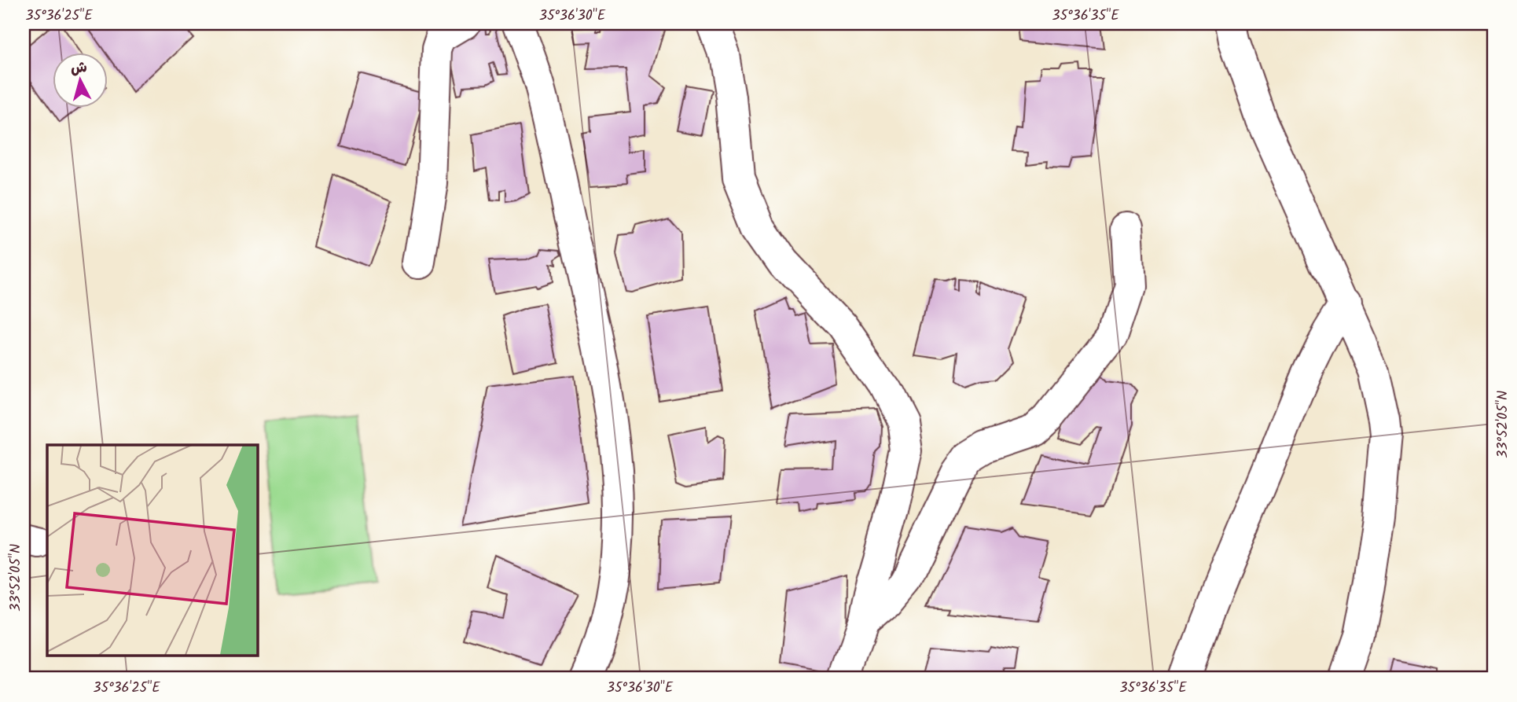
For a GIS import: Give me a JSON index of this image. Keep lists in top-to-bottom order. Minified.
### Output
{"north":"top","coordinates":["35°36'25\"E","35°36'30\"E","35°36'35\"E","33°52'05\"N"]}
